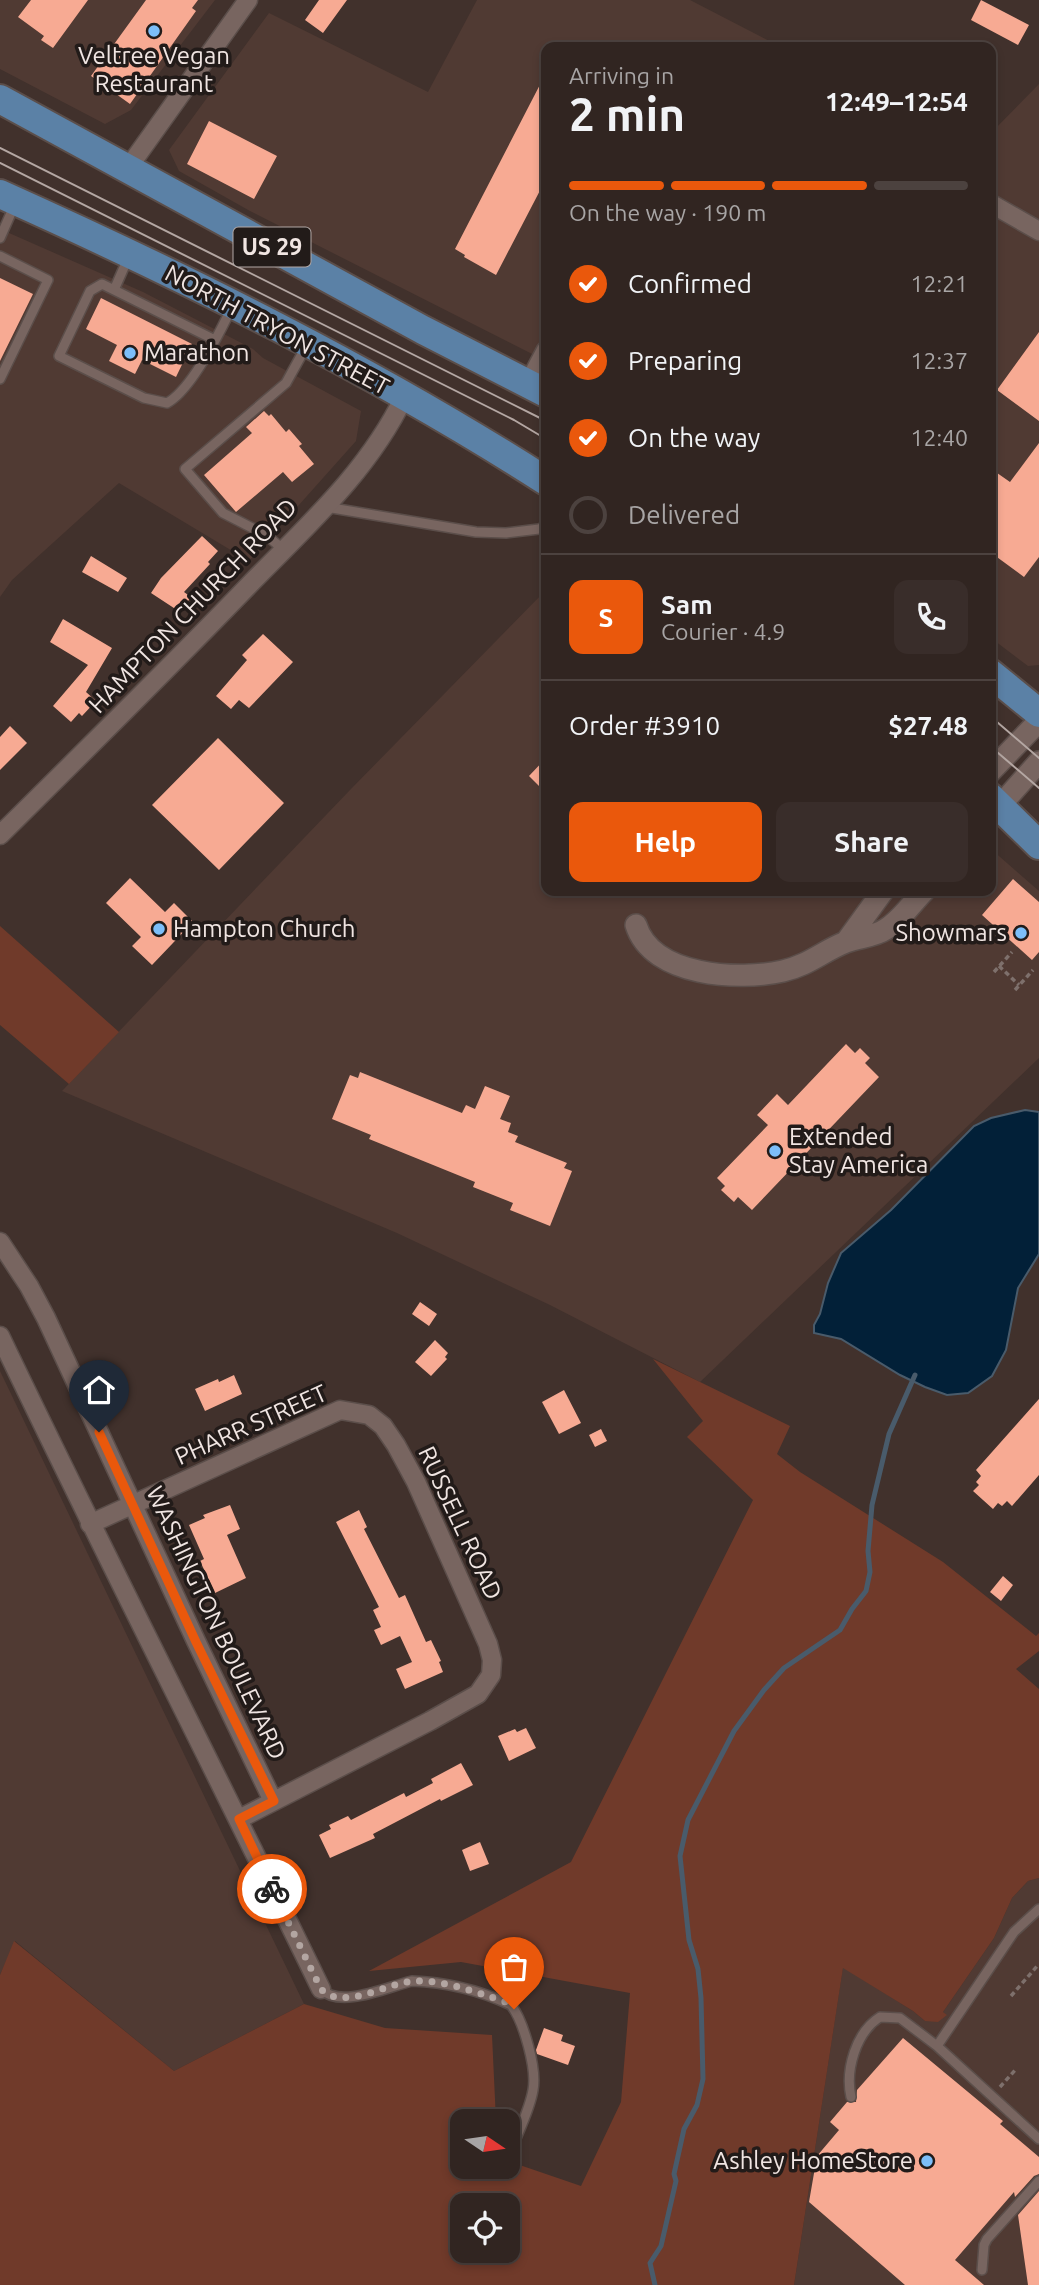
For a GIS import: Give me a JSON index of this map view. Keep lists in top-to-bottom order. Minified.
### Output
{"streets":{"main road":["US 29","NORTH TRYON STREET"],"street":["HAMPTON CHURCH ROAD","PHARR STREET","RUSSELL ROAD","WASHINGTON BOULEVARD"]},"crossings":[["NORTH TRYON STREET","HAMPTON CHURCH ROAD"],["PHARR STREET","RUSSELL ROAD"],["PHARR STREET","WASHINGTON BOULEVARD"],["RUSSELL ROAD","WASHINGTON BOULEVARD"]],"places":["Veltree Vegan Restaurant","Marathon","Hampton Church","Showmars","Extended Stay America","Ashley HomeStore"],"north":"right","page":{"heading":["2 min","Arriving in","12:49–12:54"],"panel":["Sam","Courier · 4.9","Order #3910","$27.48"],"bar":"On the way · 190 m","list":[["Confirmed","12:21"],["Preparing","12:37"],["On the way","12:40"],"Delivered"],"round":"S","buttons":["Help","Share"]}}
